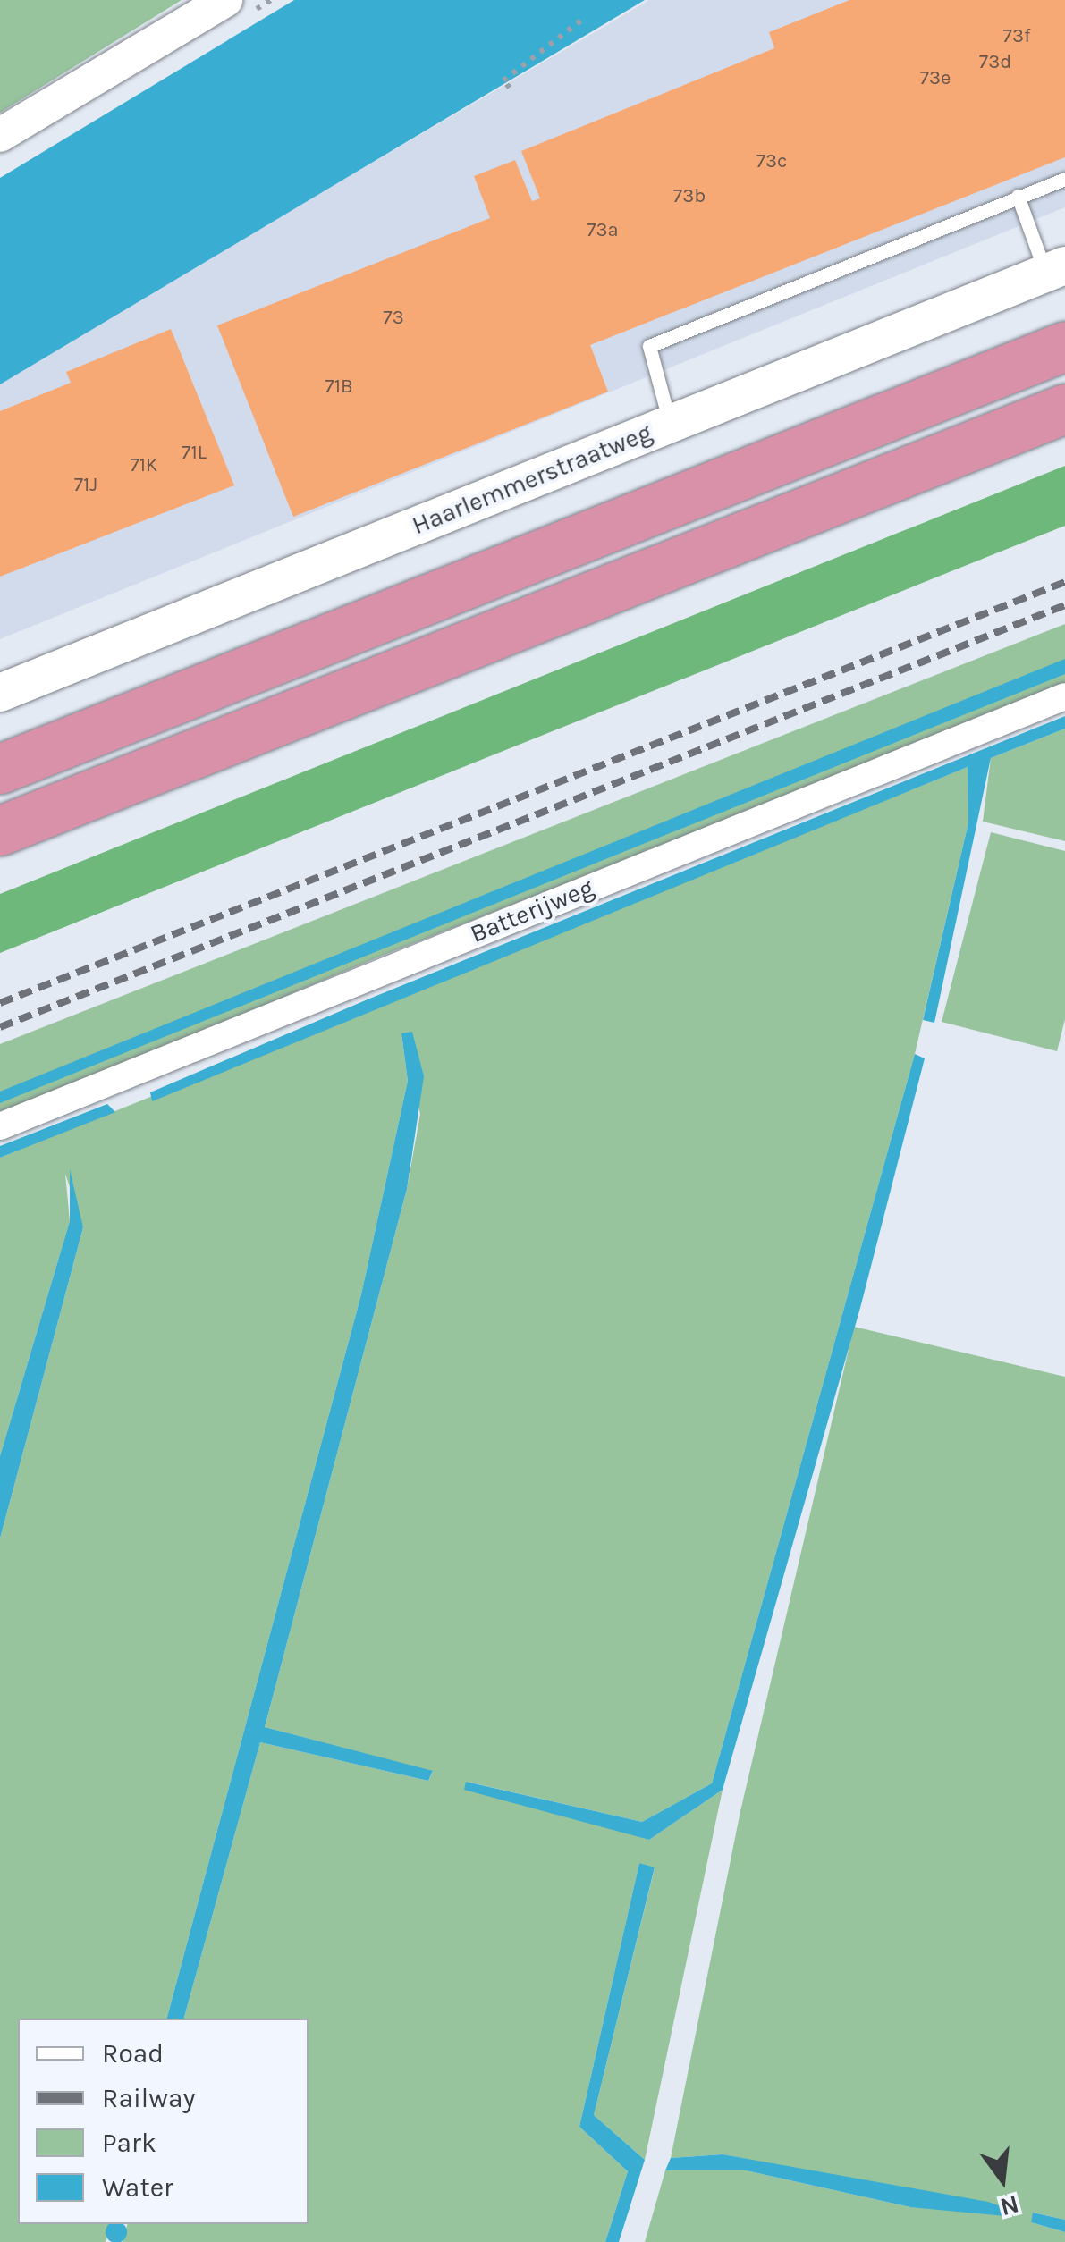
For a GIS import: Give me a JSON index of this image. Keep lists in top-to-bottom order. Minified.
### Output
{"streets":{"main road":["Haarlemmerstraatweg"],"street":["Batterijweg"]},"house_numbers":["73f","73d","73e","73c","73b","73a","73","71B","71L","71K","71J"],"legend":["Road","Railway","Park","Water"],"north":"bottom"}
